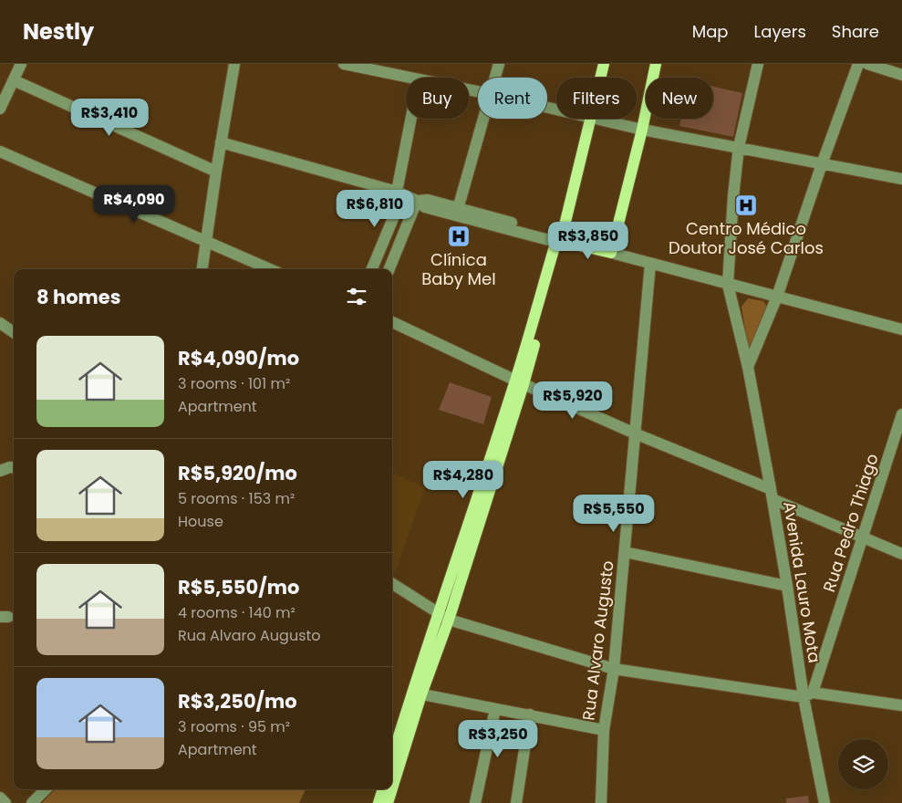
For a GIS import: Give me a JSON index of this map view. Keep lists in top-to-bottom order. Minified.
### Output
{"streets":{"street":["Rua Pedro Thiago","Avenida Lauro Mota","Rua Alvaro Augusto"]},"crossings":[["Rua Pedro Thiago","Avenida Lauro Mota"]],"places":{"hospital":["Centro Médico Doutor José Carlos","Clínica Baby Mel"]},"page":{"header":"Nestly","nav":["Map","Layers","Share"],"chip":["Buy","Rent","Filters","New"],"price":["R$3,410","R$4,090","R$6,810","R$3,850","R$5,920","R$4,280","R$5,550","R$3,250"],"heading":"8 homes","list":[{"name":"R$4,090/mo","note":"3 rooms · 101 m² · Apartment"},{"name":"R$5,920/mo","note":"5 rooms · 153 m² · House"},{"name":"R$5,550/mo","note":"4 rooms · 140 m² · Rua Alvaro Augusto"},{"name":"R$3,250/mo","note":"3 rooms · 95 m² · Apartment"}]}}
